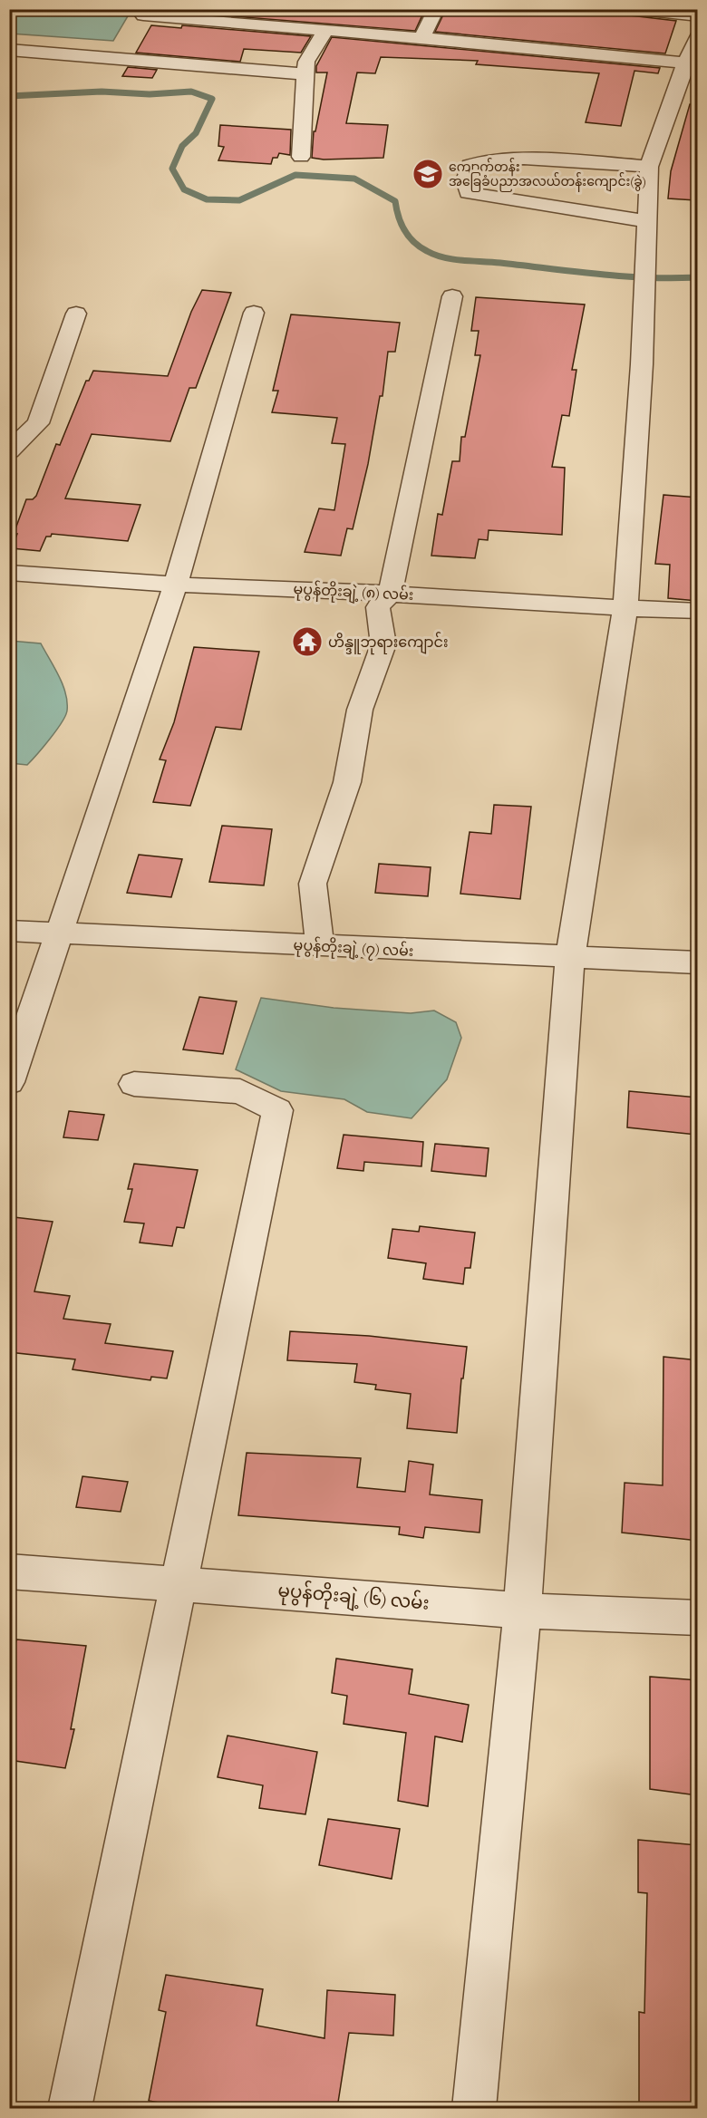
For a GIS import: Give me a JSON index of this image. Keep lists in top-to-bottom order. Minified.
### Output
{"streets":{"street":["မုပွန်တိုးချဲ့ (၈) လမ်း","မုပွန်တိုးချဲ့ (၇) လမ်း","မုပွန်တိုးချဲ့ (၆) လမ်း"]},"places":{"school or university":["ကျောက်တန်း အခြေခံပညာအလယ်တန်းကျောင်း(ခွဲ)"],"temple":["ဟိန္ဒူဘုရားကျောင်း"]}}
